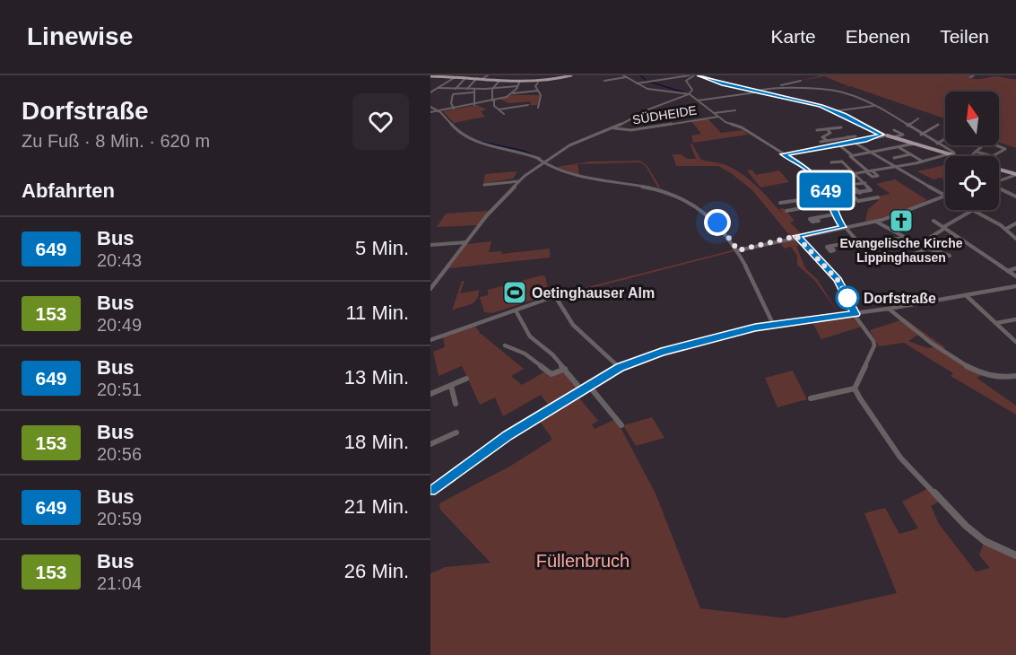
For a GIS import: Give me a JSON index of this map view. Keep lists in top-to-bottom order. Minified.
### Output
{"streets":{"street":["SÜDHEIDE"]},"parks":["Füllenbruch"],"places":{"church":["Evangelische Kirche Lippinghausen"],"sports":["Oetinghauser Alm"],"other":["Dorfstraße"]},"lines":["bus line 649"],"north":"top","page":{"header":"Linewise","nav":["Karte","Ebenen","Teilen"],"heading":[["Dorfstraße","Zu Fuß · 8 Min. · 620 m"],"Abfahrten"],"on_map":"649","list":[{"mark":"649","name":"Bus","note":"20:43","value":"5 Min."},{"mark":"153","name":"Bus","note":"20:49","value":"11 Min."},{"mark":"649","name":"Bus","note":"20:51","value":"13 Min."},{"mark":"153","name":"Bus","note":"20:56","value":"18 Min."},{"mark":"649","name":"Bus","note":"20:59","value":"21 Min."},{"mark":"153","name":"Bus","note":"21:04","value":"26 Min."}]}}
